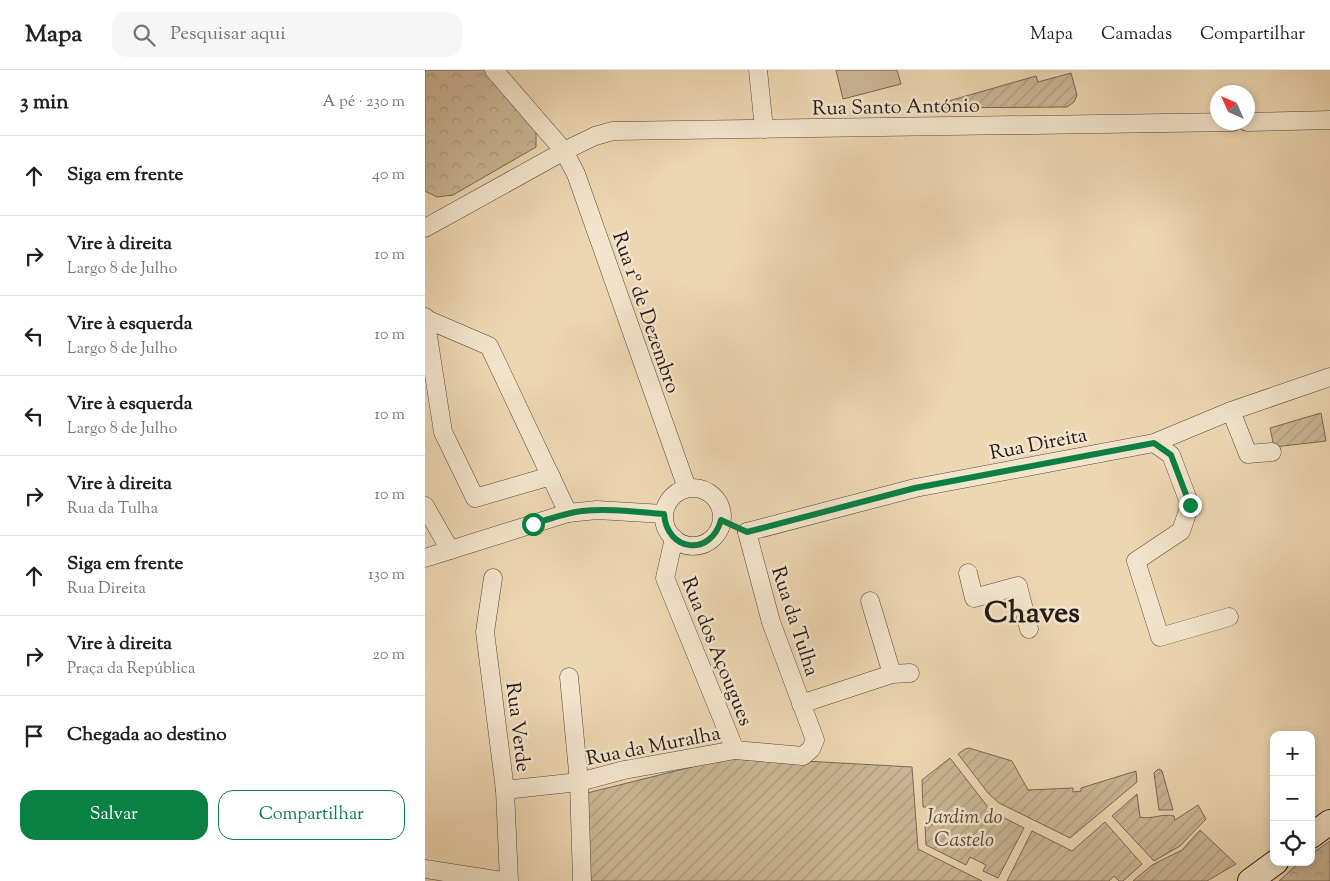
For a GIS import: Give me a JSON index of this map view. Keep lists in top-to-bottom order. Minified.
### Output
{"streets":{"street":["Rua Santo António","Rua 1º de Dezembro","Rua Direita","Rua da Tulha","Rua dos Açougues","Rua Verde","Rua da Muralha"]},"crossings":[["Rua Santo António","Rua 1º de Dezembro"],["Rua 1º de Dezembro","Rua dos Açougues"],["Rua Direita","Rua da Tulha"],["Rua da Tulha","Rua da Muralha"],["Rua dos Açougues","Rua da Muralha"],["Rua Verde","Rua da Muralha"]],"districts":["Chaves"],"parks":["Jardim do Castelo"],"north":"top left","page":{"header":"Mapa","search":"Pesquisar aqui","nav":["Mapa","Camadas","Compartilhar"],"heading":["3 min","A pé · 230 m"],"list":[["Siga em frente","40 m"],["Vire à direita","Largo 8 de Julho","10 m"],["Vire à esquerda","Largo 8 de Julho","10 m"],["Vire à esquerda","Largo 8 de Julho","10 m"],["Vire à direita","Rua da Tulha","10 m"],["Siga em frente","Rua Direita","130 m"],["Vire à direita","Praça da República","20 m"],"Chegada ao destino"],"map_buttons":["+","−"],"buttons":["Salvar","Compartilhar"]}}
